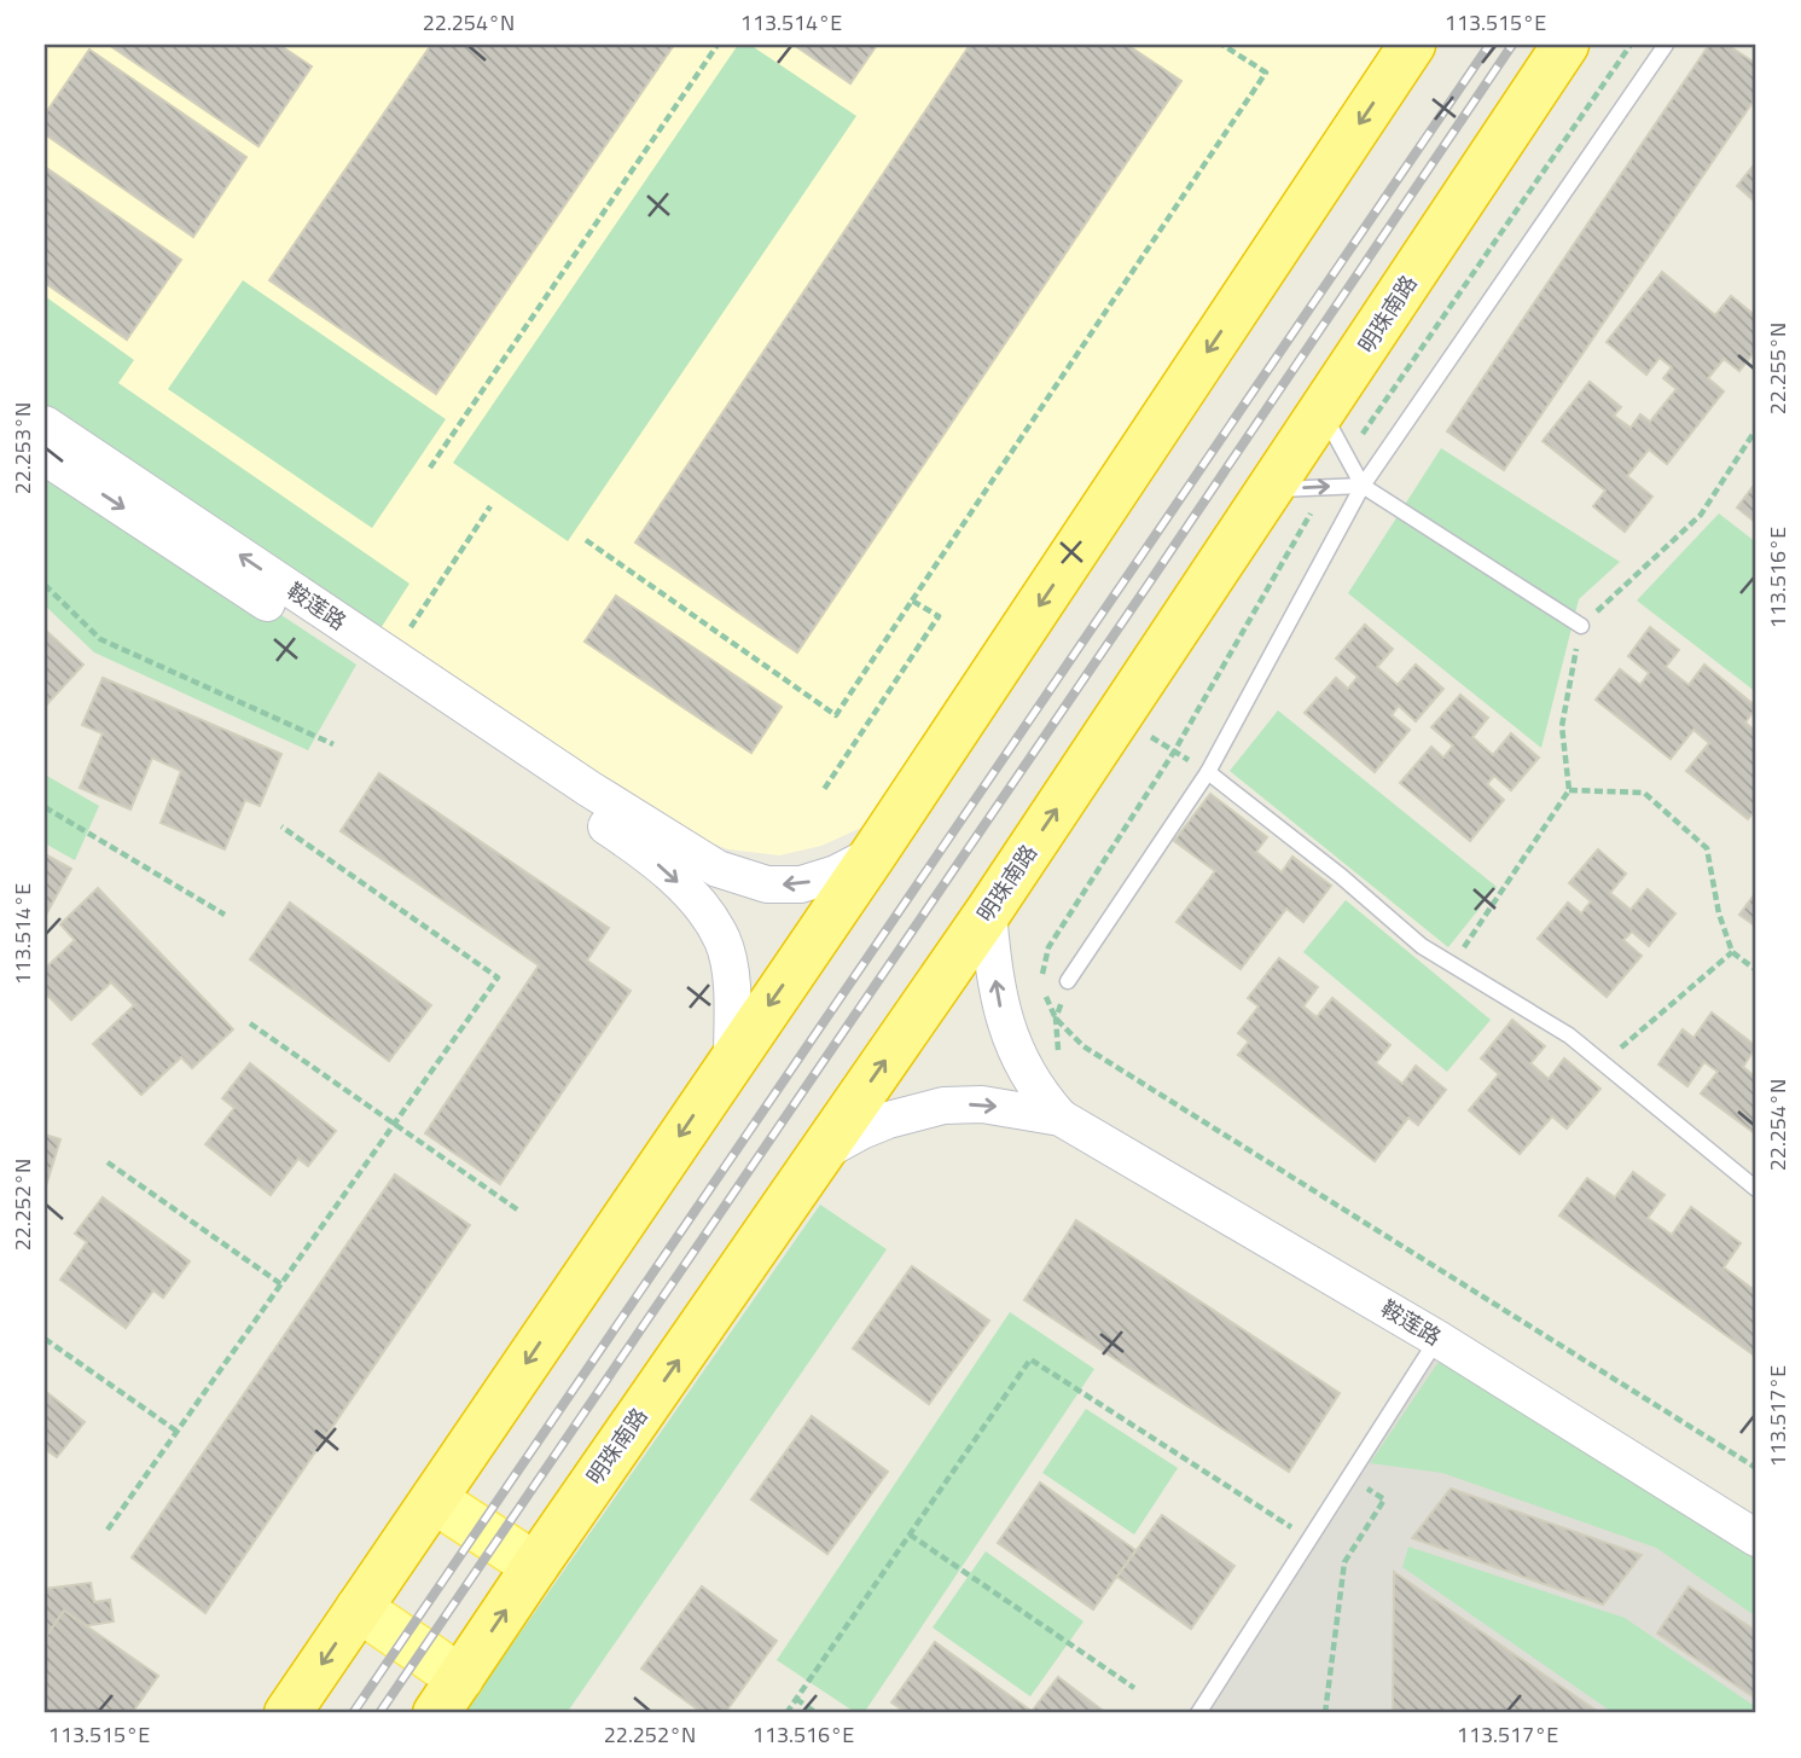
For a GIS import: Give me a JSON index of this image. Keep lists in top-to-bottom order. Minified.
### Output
{"streets":{"highway":["明珠南路"],"street":["鞍莲路"]},"coordinates":["22.254°N","113.514°E","113.515°E","22.255°N","22.253°N","113.516°E","22.252°N","113.517°E"]}
